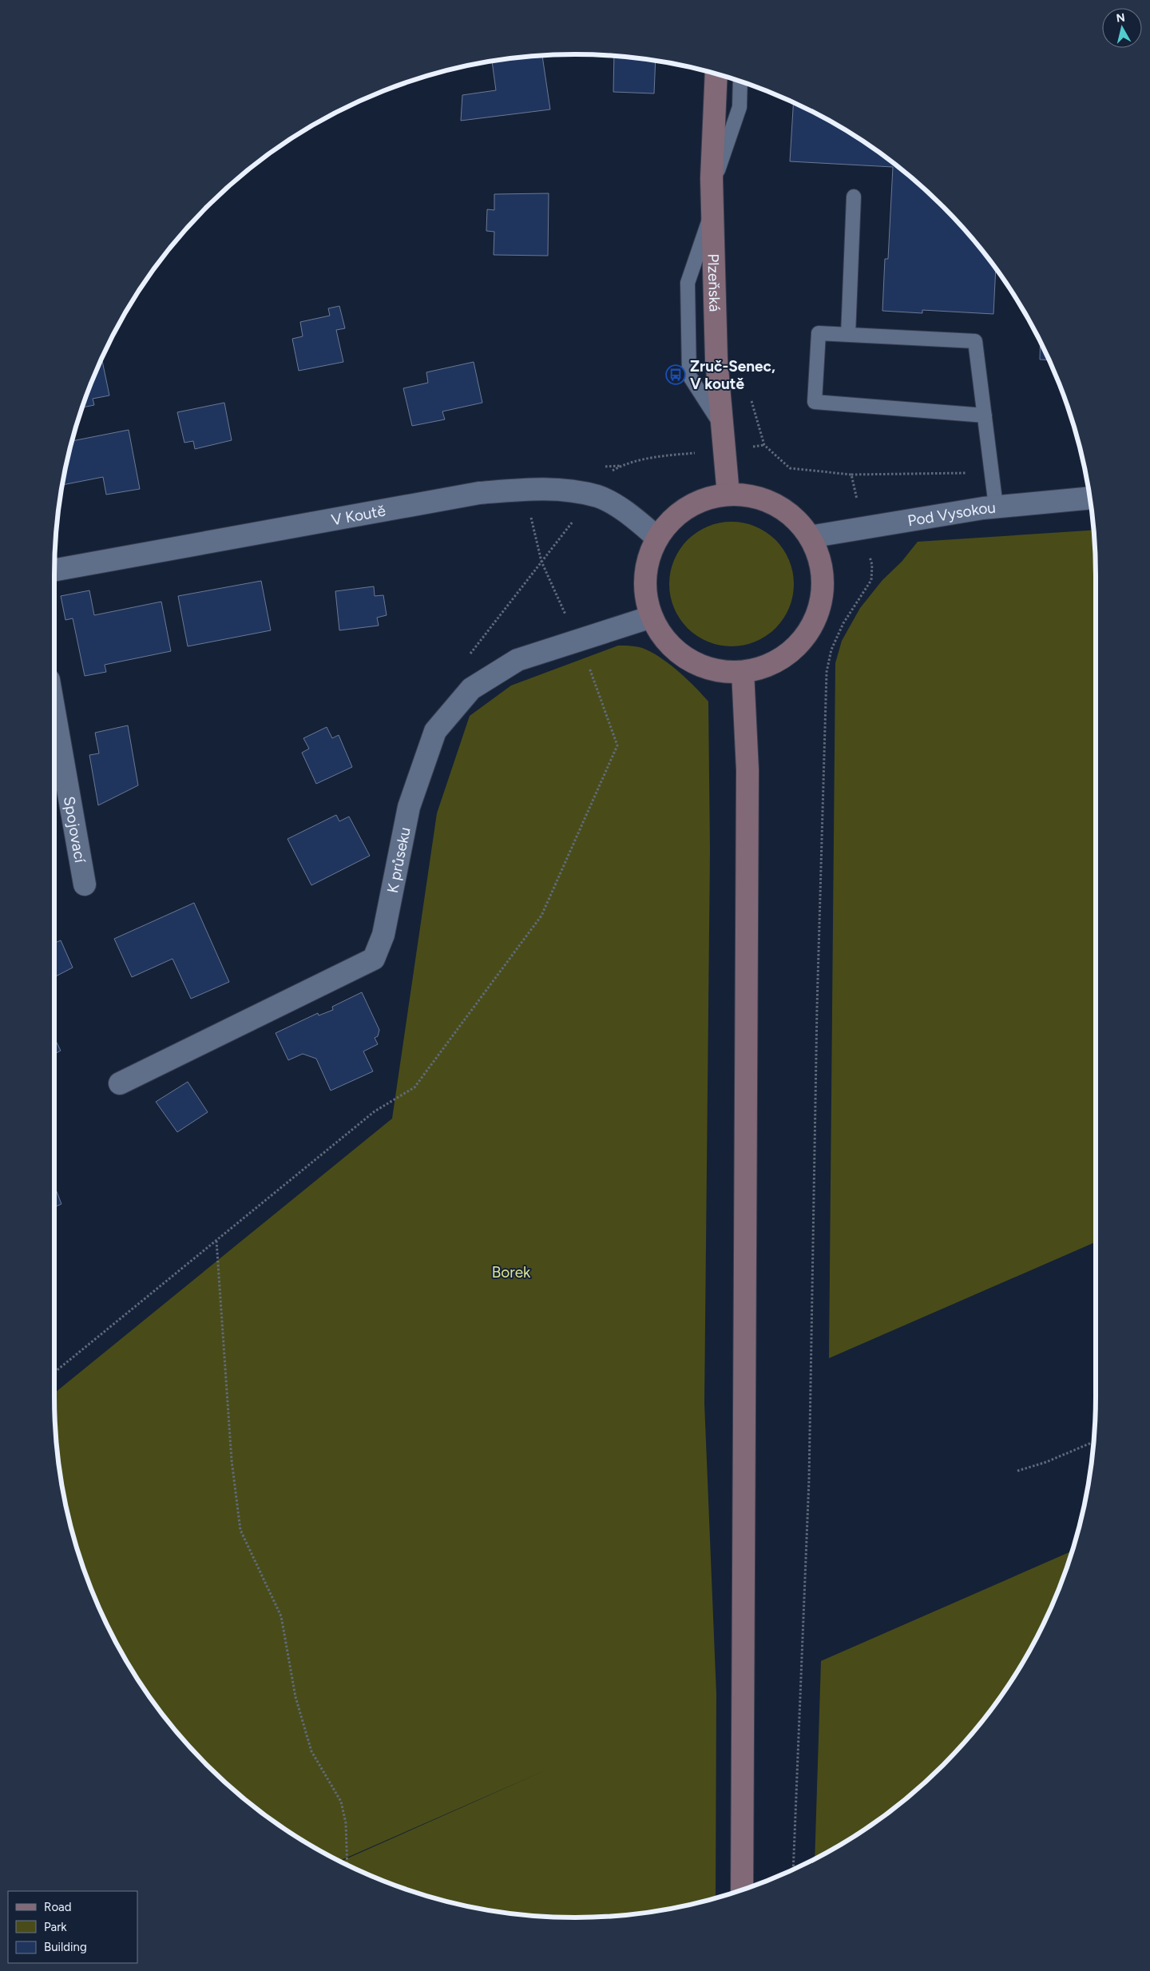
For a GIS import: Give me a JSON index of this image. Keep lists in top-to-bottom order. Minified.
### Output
{"streets":{"main road":["Plzeňská"],"street":["Pod Vysokou","V Koutě","Spojovací","K průseku"]},"parks":["Borek"],"places":{"bus stop":["Zruč-Senec, V koutě"]},"legend":["Road","Park","Building"],"north":"top"}
